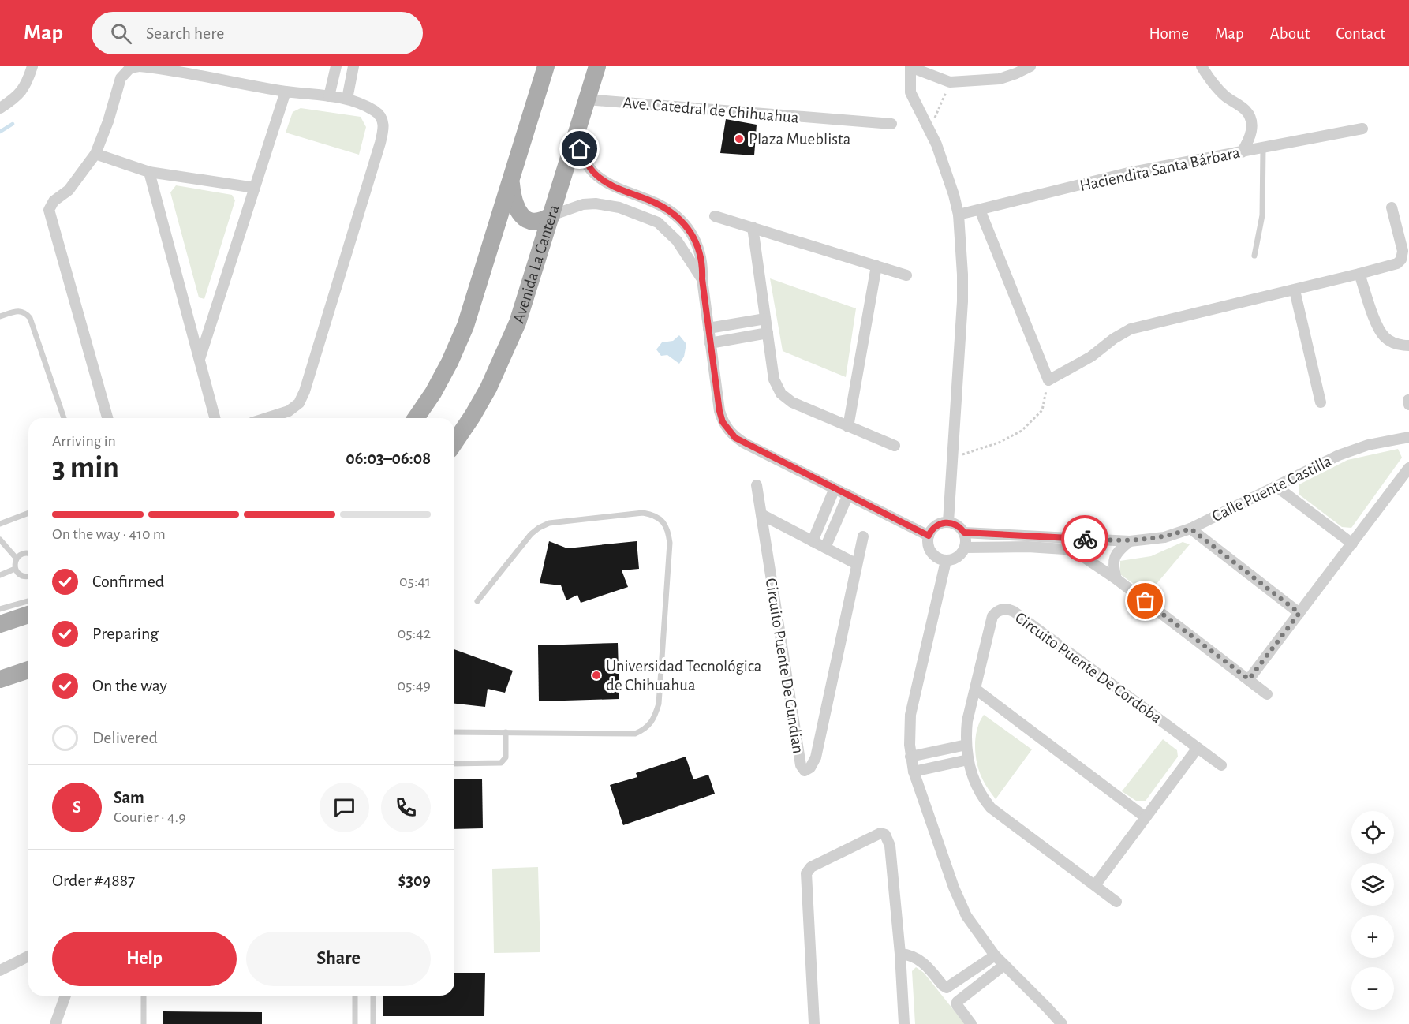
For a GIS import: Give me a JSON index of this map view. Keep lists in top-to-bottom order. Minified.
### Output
{"streets":{"main road":["Avenida La Cantera"],"street":["Ave. Catedral de Chihuahua","Haciendita Santa Bárbara","Calle Puente Castilla","Circuito Puente De Gundian","Circuito Puente De Cordoba"]},"crossings":[["Ave. Catedral de Chihuahua","Avenida La Cantera"]],"places":["Plaza Mueblista","Universidad Tecnológica de Chihuahua"],"page":{"header":"Map","search":"Search here","nav":["Home","Map","About","Contact"],"heading":["3 min","Arriving in","06:03–06:08"],"panel":["Sam","Courier · 4.9","Order #4887","$309"],"bar":"On the way · 410 m","list":[["Confirmed","05:41"],["Preparing","05:42"],["On the way","05:49"],"Delivered"],"round":"S","map_buttons":["+","−"],"buttons":["Help","Share"]}}
